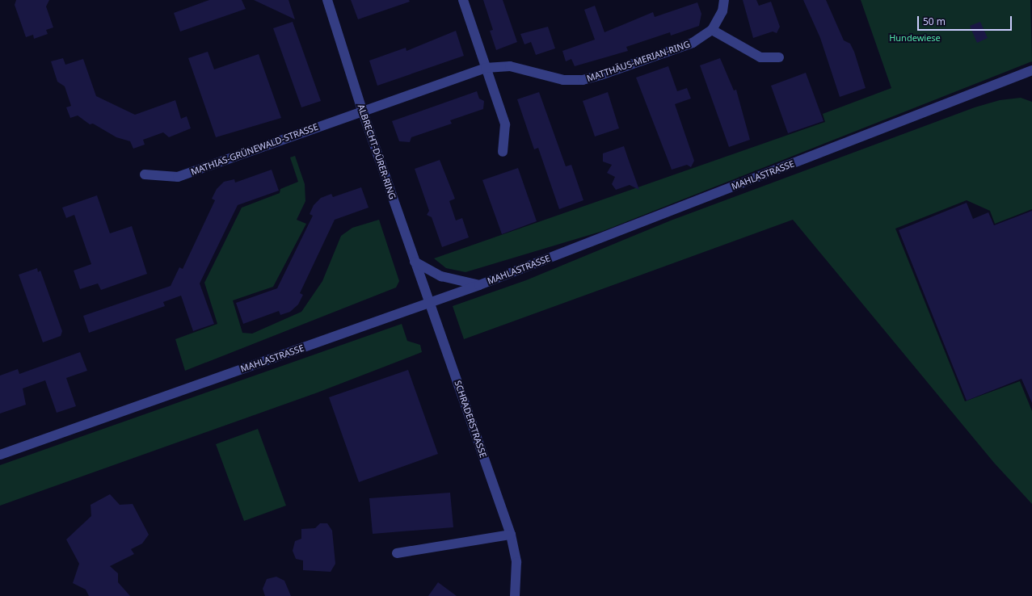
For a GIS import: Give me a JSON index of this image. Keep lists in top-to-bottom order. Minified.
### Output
{"streets":{"street":["MATTHÄUS-MERIAN-RING","MATHIAS-GRÜNEWALD-STRASSE","ALBRECHT-DÜRER-RING","MAHLASTRASSE","SCHRADERSTRASSE"]},"crossings":[["MATTHÄUS-MERIAN-RING","MATHIAS-GRÜNEWALD-STRASSE"],["MATTHÄUS-MERIAN-RING","ALBRECHT-DÜRER-RING"],["MATHIAS-GRÜNEWALD-STRASSE","ALBRECHT-DÜRER-RING"],["ALBRECHT-DÜRER-RING","MAHLASTRASSE"],["ALBRECHT-DÜRER-RING","SCHRADERSTRASSE"],["MAHLASTRASSE","SCHRADERSTRASSE"]],"parks":["Hundewiese"],"scale_bar":"50 m"}
